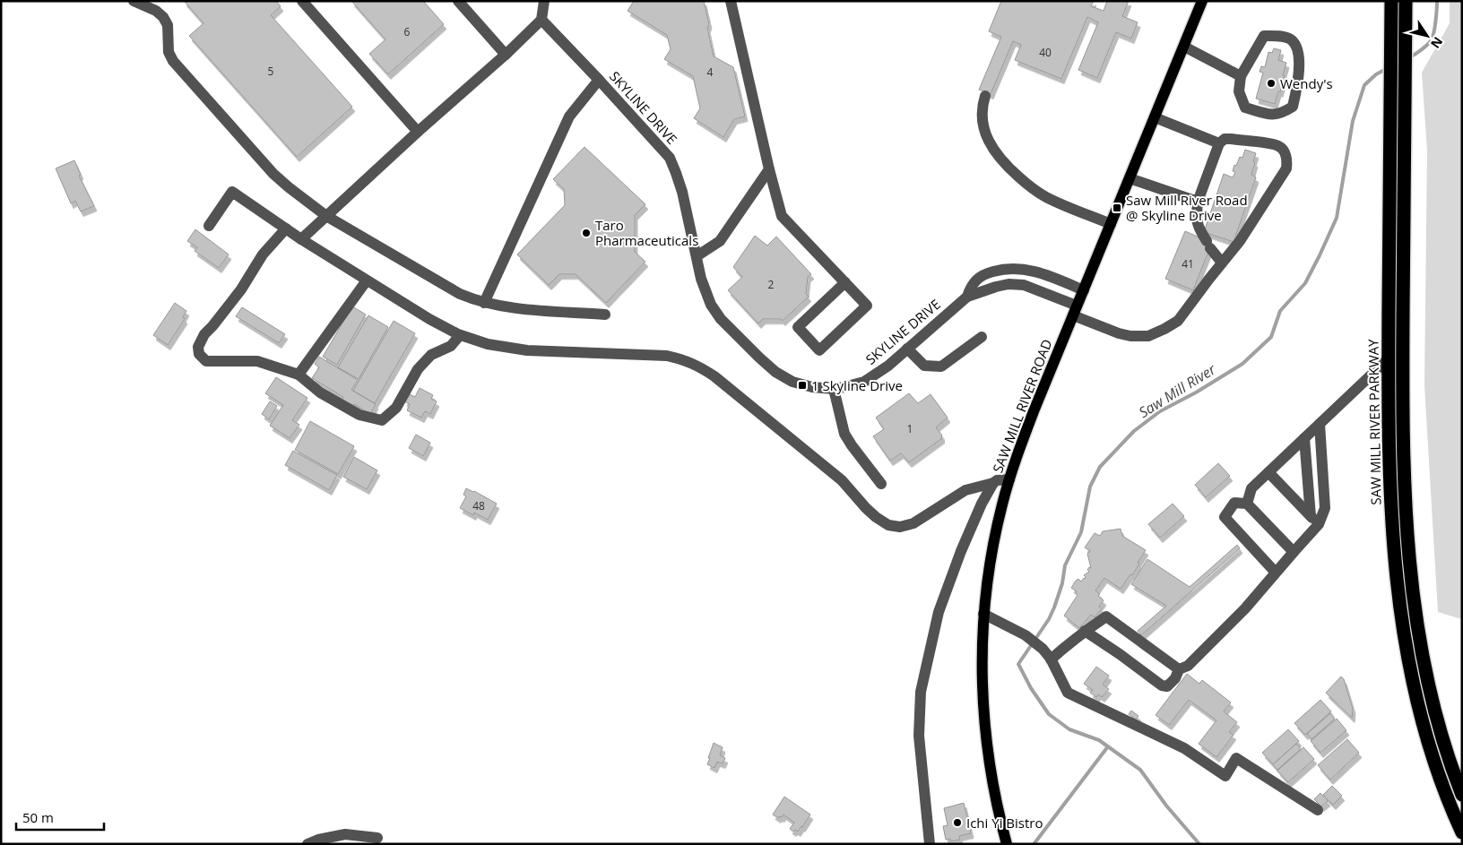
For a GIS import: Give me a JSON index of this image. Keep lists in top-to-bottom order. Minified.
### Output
{"streets":{"highway":["SAW MILL RIVER PARKWAY"],"main road":["SAW MILL RIVER ROAD"],"street":["SKYLINE DRIVE"]},"crossings":[["SKYLINE DRIVE","SAW MILL RIVER ROAD"]],"water":["Saw Mill River"],"places":{"other":["Wendy's","Taro Pharmaceuticals","Ichi Yi Bistro"],"transit":["Saw Mill River Road @ Skyline Drive","1 Skyline Drive"]},"house_numbers":["6","40","5","4","41","2","1","48"],"scale_bar":"50 m","north":"bottom right"}
